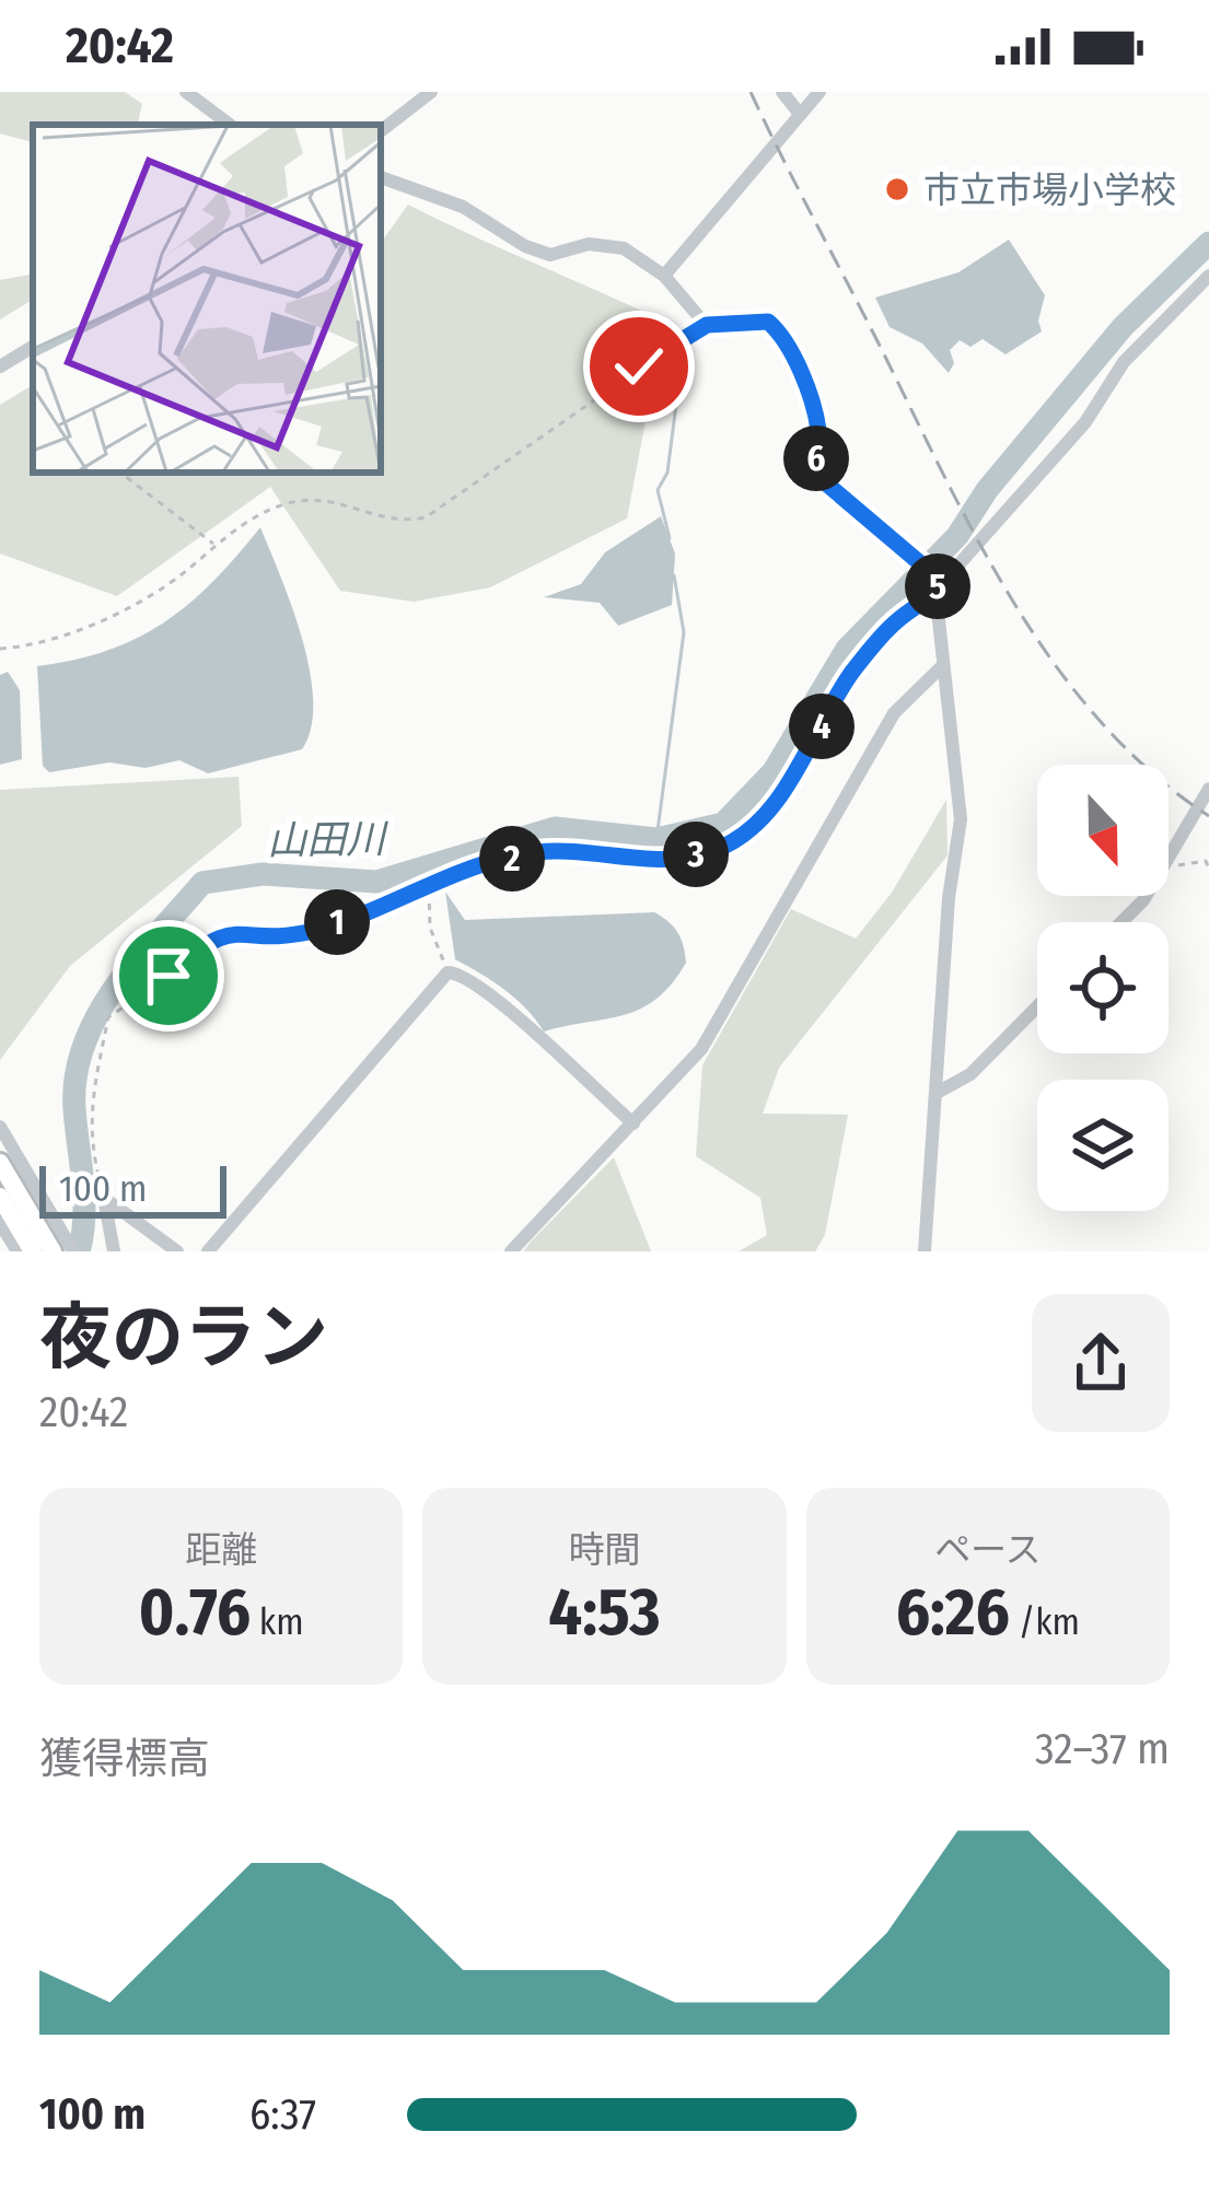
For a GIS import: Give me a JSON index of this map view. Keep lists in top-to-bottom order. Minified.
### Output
{"water":["山田川"],"places":["市立市場小学校"],"scale_bar":"100 m","north":"bottom","page":{"status":"20:42","pins":["6","5","4","3","2","1"],"scale":"100 m","heading":["夜のラン","20:42"],"stats":[["距離","0.76 km"],["時間","4:53"],["ペース","6:26 /km"]],"chart":["獲得標高","32–37 m"],"list":[{"name":"100 m","note":"6:37"}]}}
